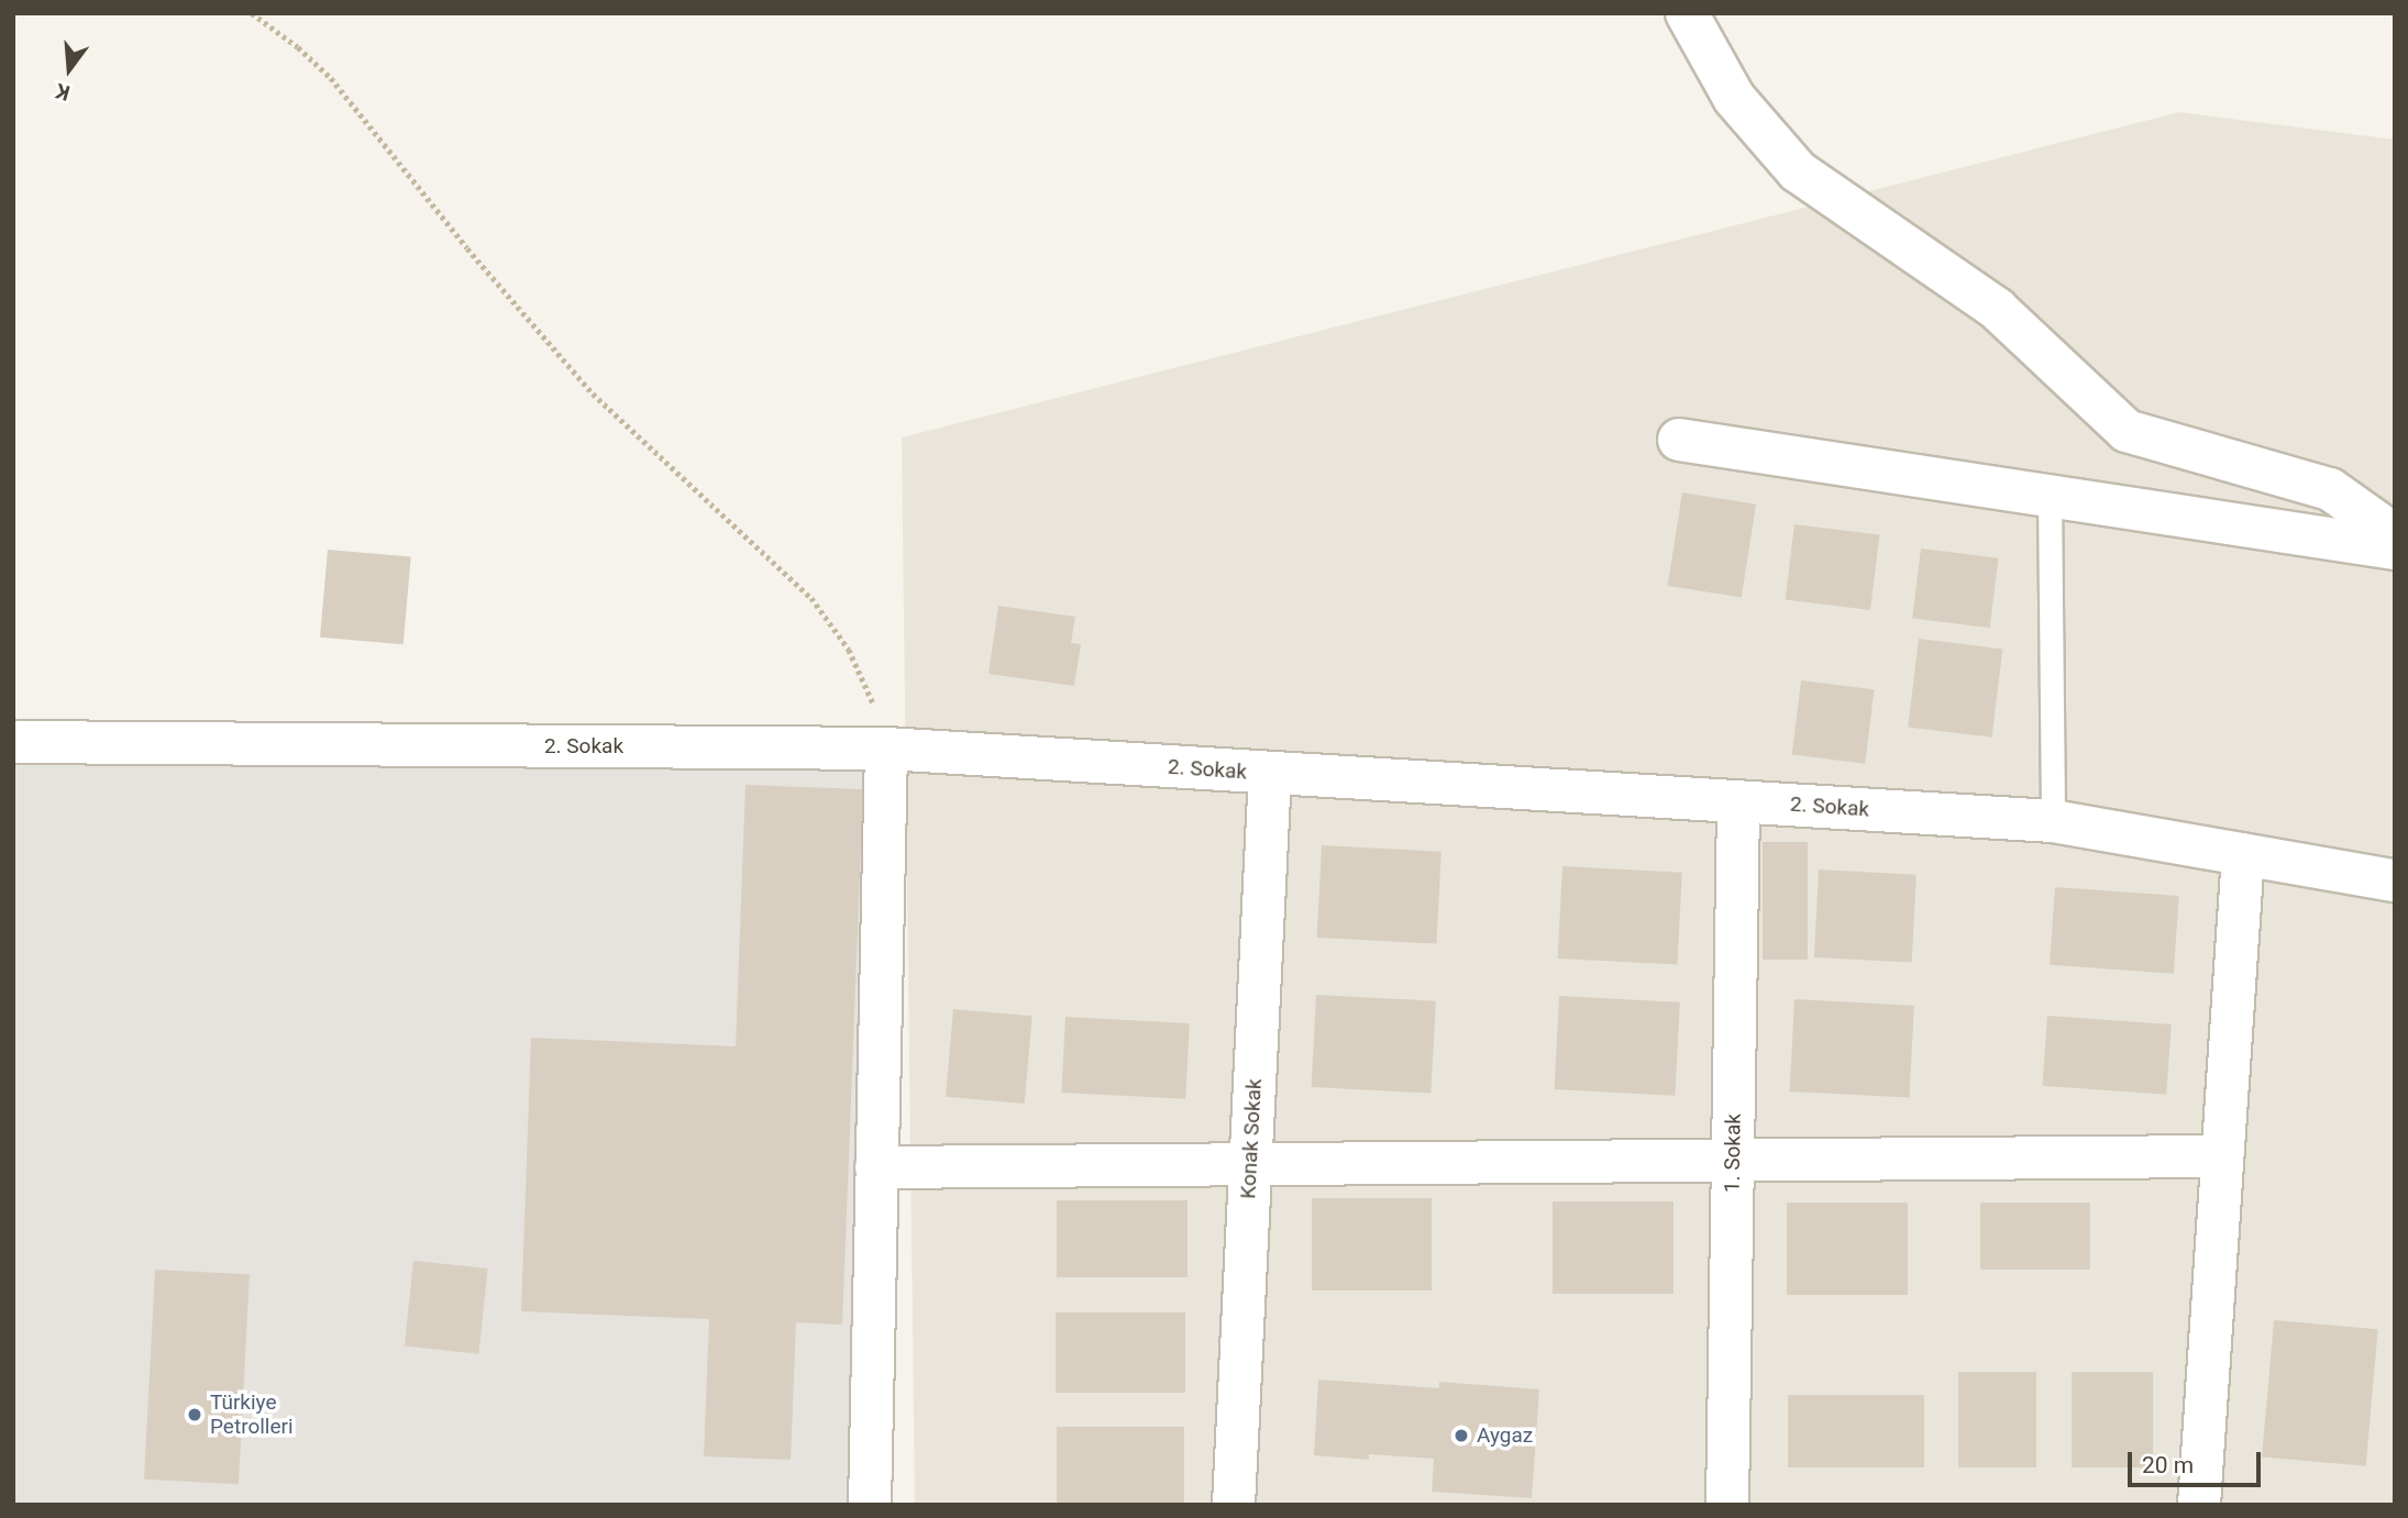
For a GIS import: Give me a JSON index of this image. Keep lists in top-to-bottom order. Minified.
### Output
{"streets":{"street":["2. Sokak","Konak Sokak","1. Sokak"]},"crossings":[["2. Sokak","Konak Sokak"],["2. Sokak","1. Sokak"]],"places":["Türkiye Petrolleri","Aygaz"],"scale_bar":"20 m","north":"bottom"}
